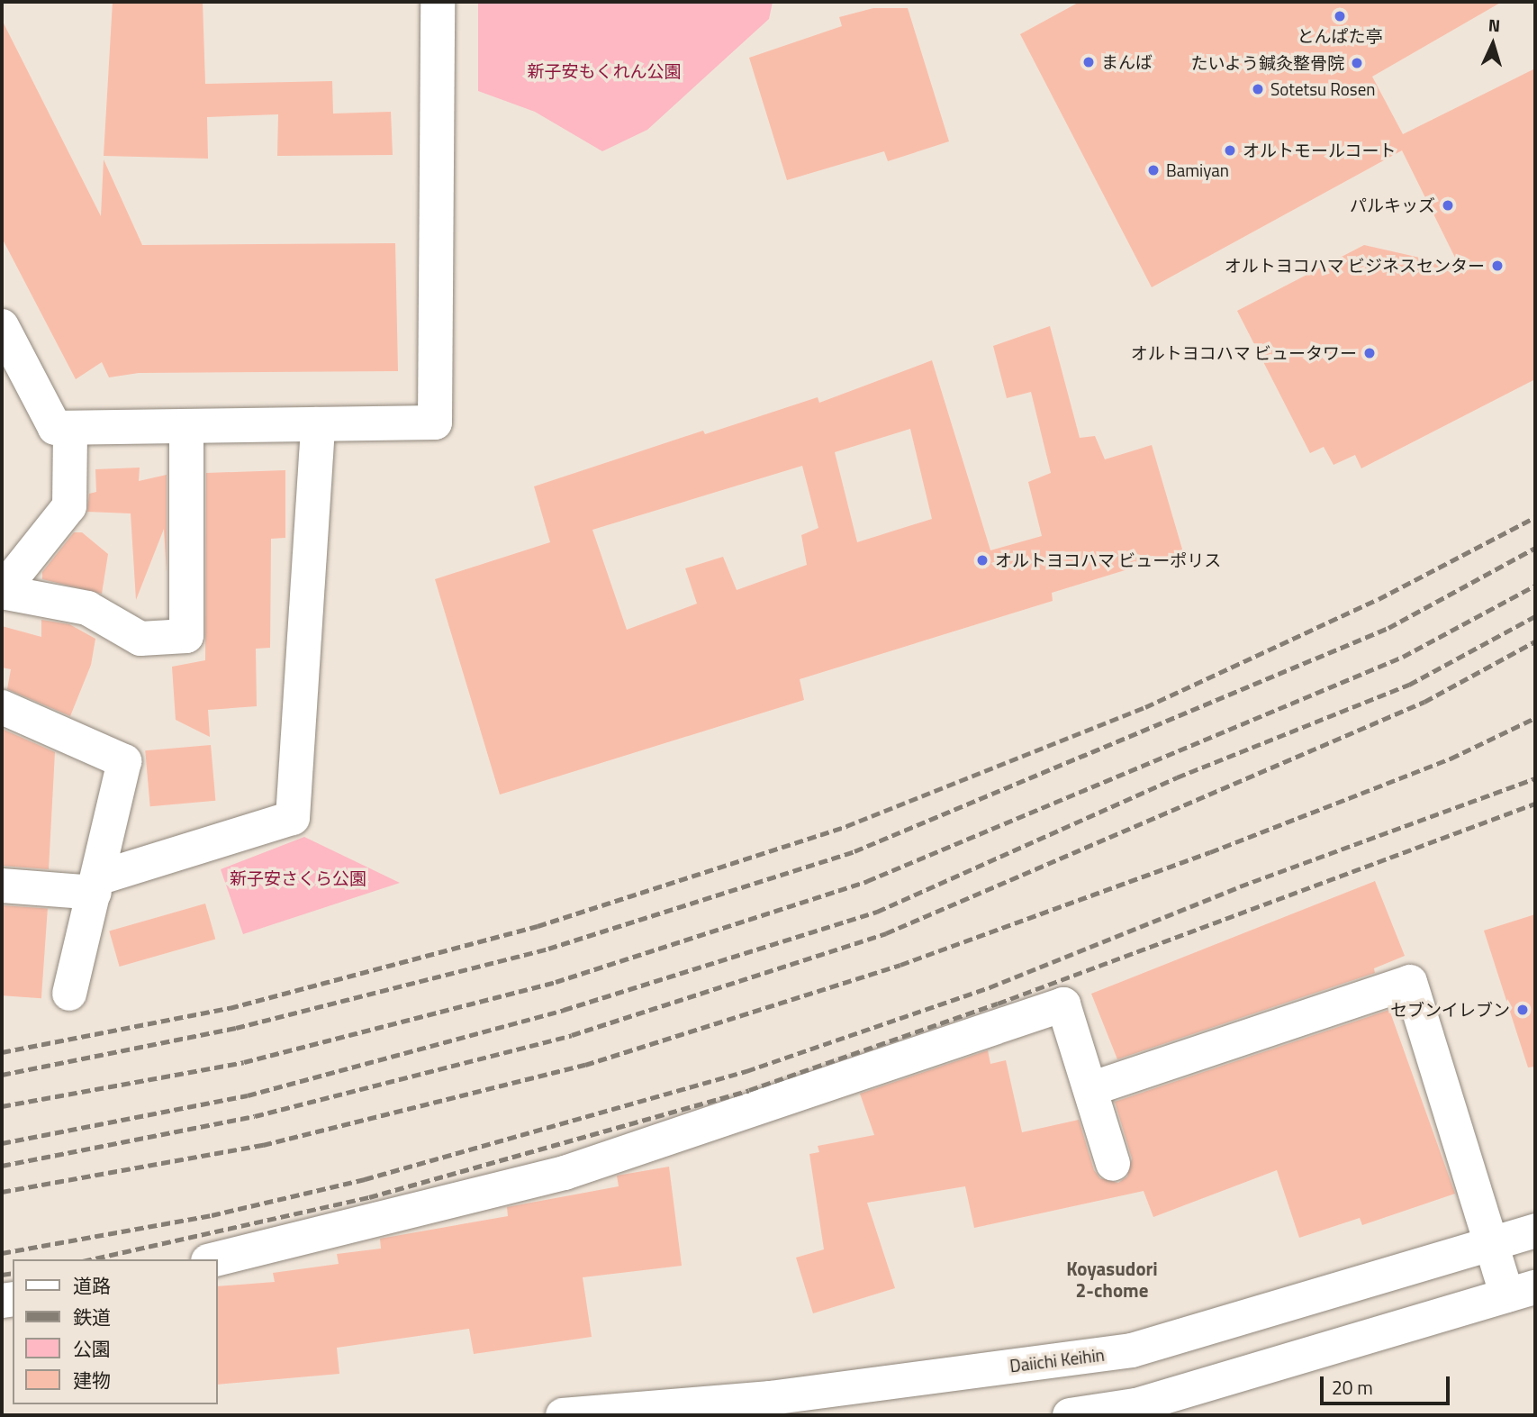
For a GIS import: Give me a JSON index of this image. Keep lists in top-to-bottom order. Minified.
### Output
{"streets":{"main road":["Daiichi Keihin"]},"districts":["Koyasudori 2-chome"],"parks":["新子安もくれん公園","新子安さくら公園"],"places":["とんぱた亭","まんば","たいよう鍼灸整骨院","Sotetsu Rosen","オルトモールコート","Bamiyan","パルキッズ","オルトヨコハマ ビジネスセンター","オルトヨコハマ ビュータワー","オルトヨコハマ ビューポリス","セブンイレブン"],"legend":["道路","鉄道","公園","建物"],"scale_bar":"20 m","north":"top"}
